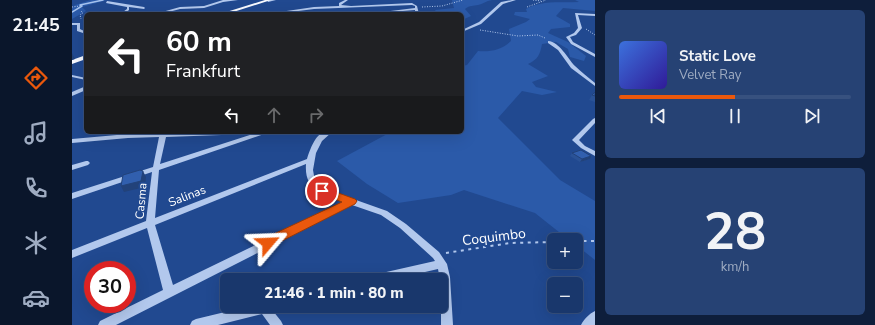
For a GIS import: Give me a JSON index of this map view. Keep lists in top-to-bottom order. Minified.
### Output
{"streets":{"street":["Salinas","Casma"],"path":["Coquimbo"]},"crossings":[["Salinas","Casma"]],"page":{"tabs":"21:45","turn":["60 m","Frankfurt"],"song":["Static Love","Velvet Ray"],"tile":["28","km/h"],"map_buttons":["+","−"],"limit":"30","trip":"21:46 · 1 min · 80 m"}}
